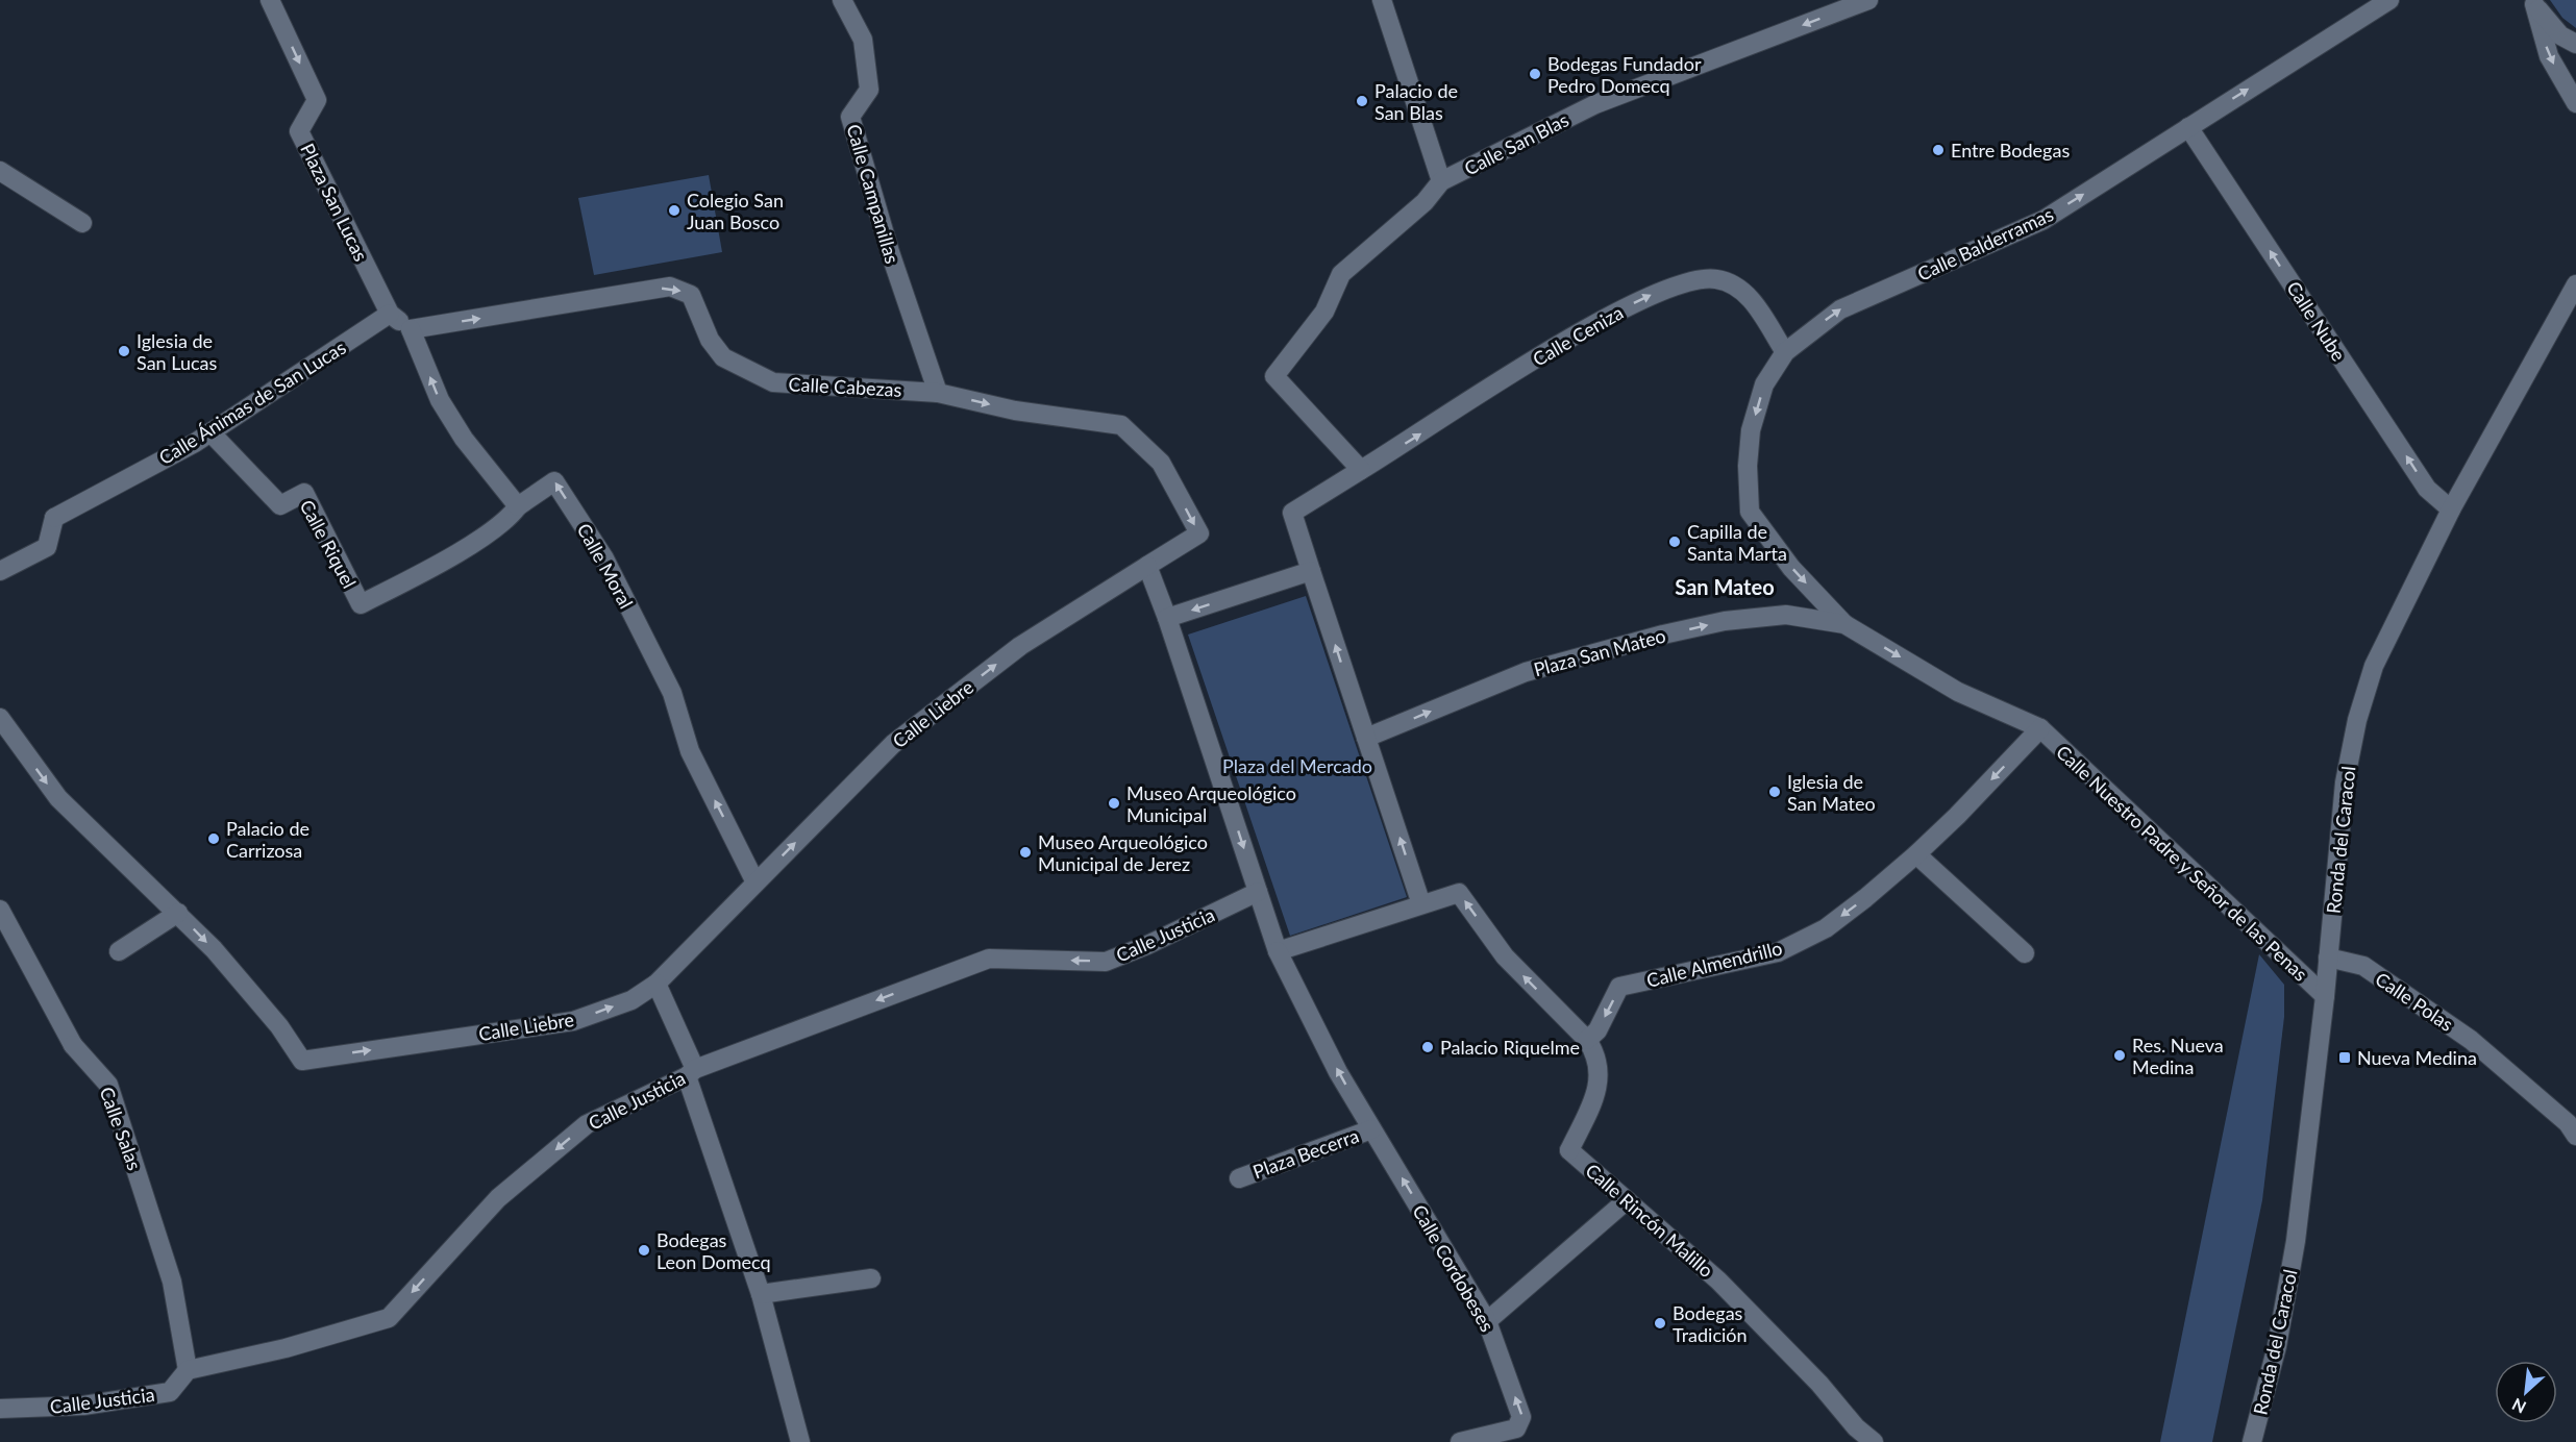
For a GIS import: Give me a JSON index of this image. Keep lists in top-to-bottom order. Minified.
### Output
{"streets":{"street":["Calle San Blas","Calle Campanillas","Plaza San Lucas","Calle Balderramas","Calle Nube","Calle Ceniza","Calle Cabezas","Calle Ánimas de San Lucas","Calle Riquel","Calle Moral","Plaza San Mateo","Calle Liebre","Ronda del Caracol","Calle Nuestro Padre y Señor de las Penas","Calle Justicia","Calle Almendrillo","Calle Polas","Calle Salas","Plaza Becerra","Calle Rincón Malillo","Calle Cordobeses"]},"crossings":[["Calle San Blas","Calle Ceniza"],["Calle Campanillas","Calle Cabezas"],["Plaza San Lucas","Calle Cabezas"],["Plaza San Lucas","Calle Ánimas de San Lucas"],["Calle Balderramas","Calle Nube"],["Calle Balderramas","Calle Ceniza"],["Calle Balderramas","Plaza San Mateo"],["Calle Nube","Ronda del Caracol"],["Calle Cabezas","Calle Liebre"],["Calle Ánimas de San Lucas","Calle Riquel"],["Calle Riquel","Calle Moral"],["Calle Moral","Calle Liebre"],["Plaza San Mateo","Calle Nuestro Padre y Señor de las Penas"],["Plaza San Mateo","Calle Almendrillo"],["Ronda del Caracol","Calle Nuestro Padre y Señor de las Penas"],["Ronda del Caracol","Calle Polas"],["Calle Nuestro Padre y Señor de las Penas","Calle Almendrillo"],["Calle Justicia","Calle Salas"],["Calle Almendrillo","Calle Rincón Malillo"],["Plaza Becerra","Calle Cordobeses"]],"one_way":["Calle San Blas","Plaza San Lucas","Calle Nube","Calle Ceniza","Calle Cabezas","Calle Moral","Plaza San Mateo","Calle Justicia","Calle Almendrillo","Calle Cordobeses"],"districts":["San Mateo"],"parks":["Plaza del Mercado"],"places":{"other":["Bodegas Fundador Pedro Domecq","Palacio de San Blas","Entre Bodegas","Colegio San Juan Bosco","Iglesia de San Lucas","Capilla de Santa Marta","Iglesia de San Mateo","Museo Arqueológico Municipal","Palacio de Carrizosa","Museo Arqueológico Municipal de Jerez","Palacio Riquelme","Res. Nueva Medina","Bodegas Leon Domecq","Bodegas Tradición"],"transit":["Nueva Medina"]},"north":"bottom left"}
